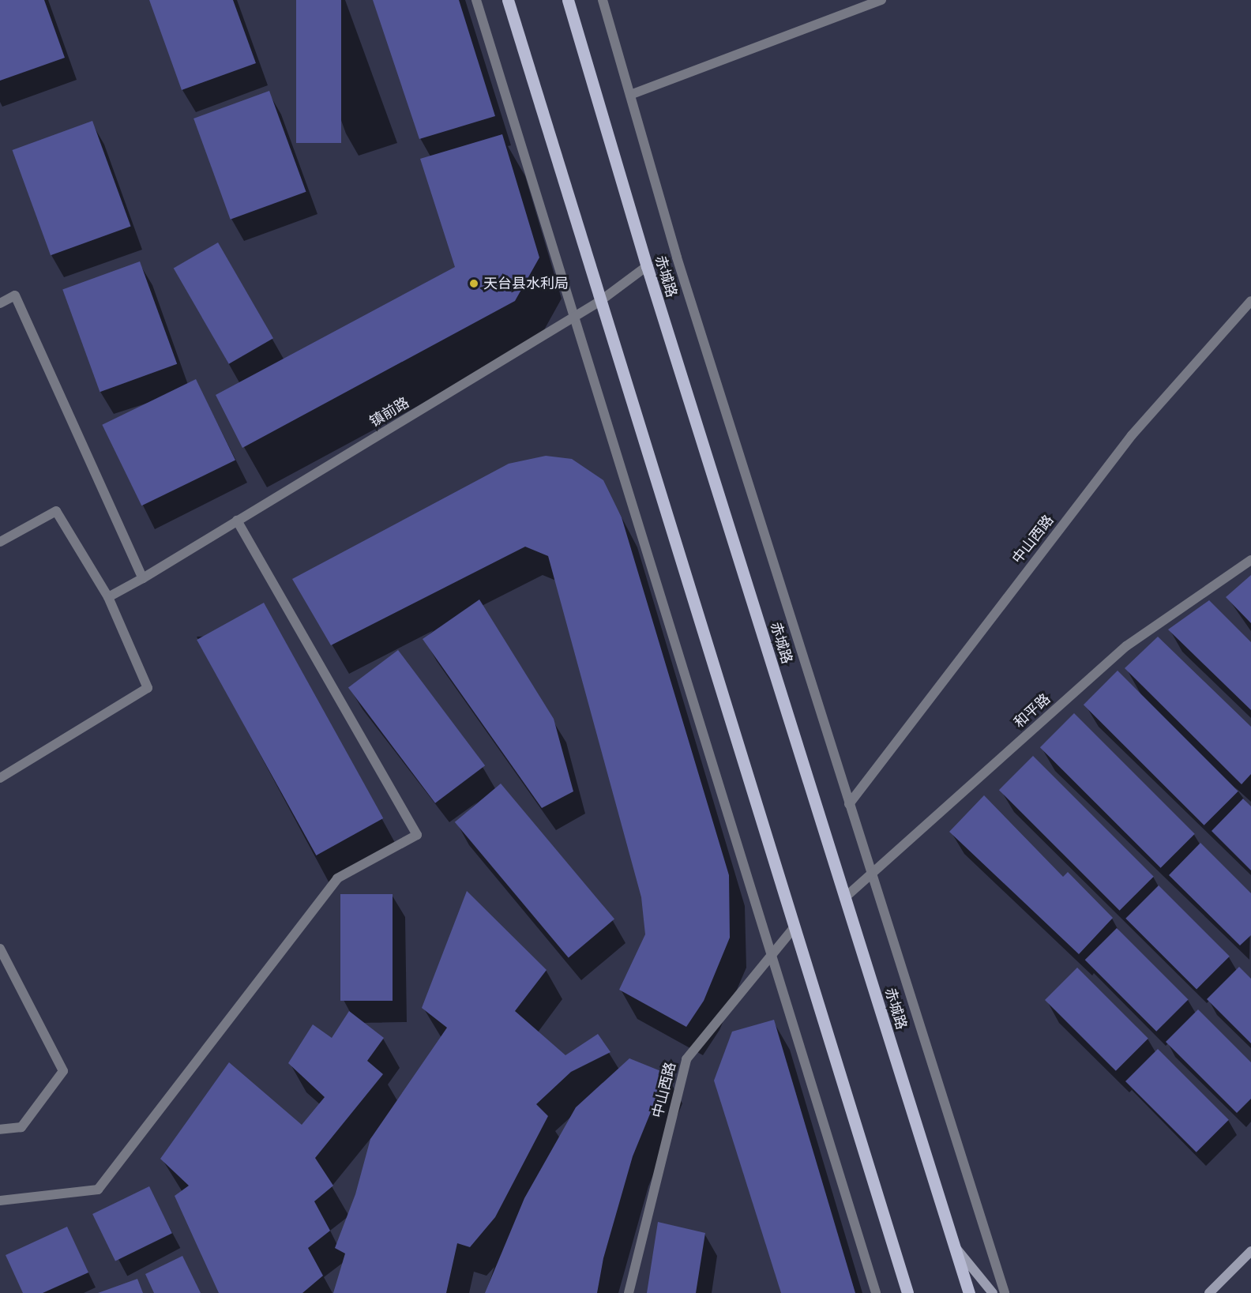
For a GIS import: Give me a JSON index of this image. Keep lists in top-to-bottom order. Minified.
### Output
{"streets":{"main road":["赤城路"],"street":["镇前路","中山西路","和平路"]},"crossings":[["赤城路","镇前路"],["赤城路","和平路"]],"places":["天台县水利局"]}
